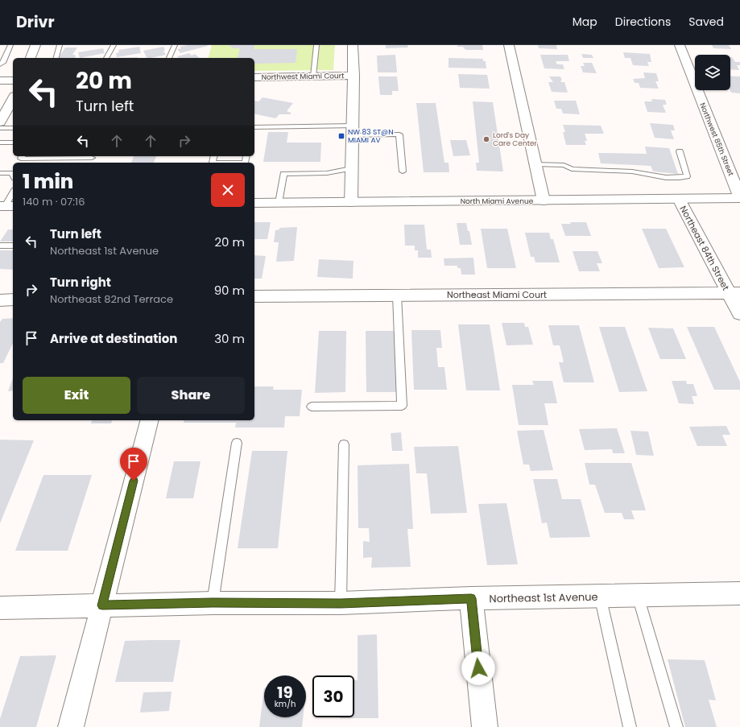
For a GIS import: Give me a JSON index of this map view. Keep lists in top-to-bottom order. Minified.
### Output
{"streets":{"street":["Northwest Miami Court","Northwest 85th Street","North Miami Avenue","Northeast 84th Street","Northeast Miami Court","Northeast 1st Avenue"]},"crossings":[["Northwest 85th Street","North Miami Avenue"],["North Miami Avenue","Northeast 84th Street"],["Northeast 84th Street","Northeast Miami Court"]],"places":{"transit":["NW 83 ST@N MIAMI AV"],"other":["Lord's Day Care Center"]},"page":{"header":"Drivr","nav":["Map","Directions","Saved"],"turn":["20 m","Turn left"],"heading":["1 min","140 m · 07:16"],"list":[{"name":"Turn left","note":"Northeast 1st Avenue","value":"20 m"},{"name":"Turn right","note":"Northeast 82nd Terrace","value":"90 m"},{"name":"Arrive at destination","value":"30 m"}],"buttons":["Exit","Share"],"speed":"19 km/h","limit":"30"}}
